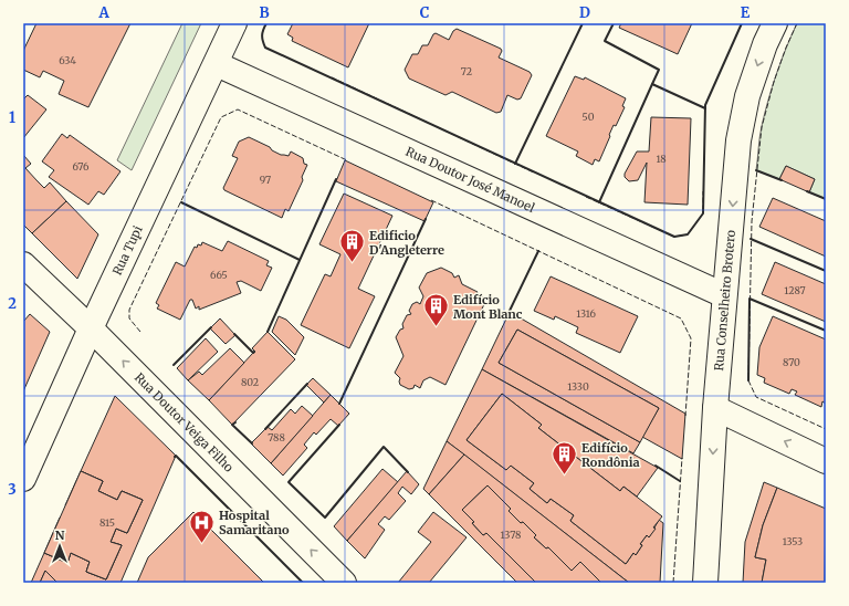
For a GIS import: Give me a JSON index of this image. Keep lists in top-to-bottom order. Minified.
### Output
{"streets":{"street":["Rua Doutor José Manoel","Rua Tupi","Rua Conselheiro Brotero","Rua Doutor Veiga Filho"]},"crossings":[["Rua Doutor José Manoel","Rua Tupi"],["Rua Doutor José Manoel","Rua Conselheiro Brotero"],["Rua Tupi","Rua Doutor Veiga Filho"]],"one_way":["Rua Conselheiro Brotero","Rua Doutor Veiga Filho"],"places":{"building":["Edificio D'Angleterre","Edifício Mont Blanc","Edifício Rondônia"],"hospital":["Hospital Samaritano"]},"house_numbers":["634","72","50","18","676","97","665","1287","1316","870","802","1330","788","815","1378","1353"],"north":"top","grid":{"columns":["A","B","C","D","E"],"rows":["1","2","3"]}}
